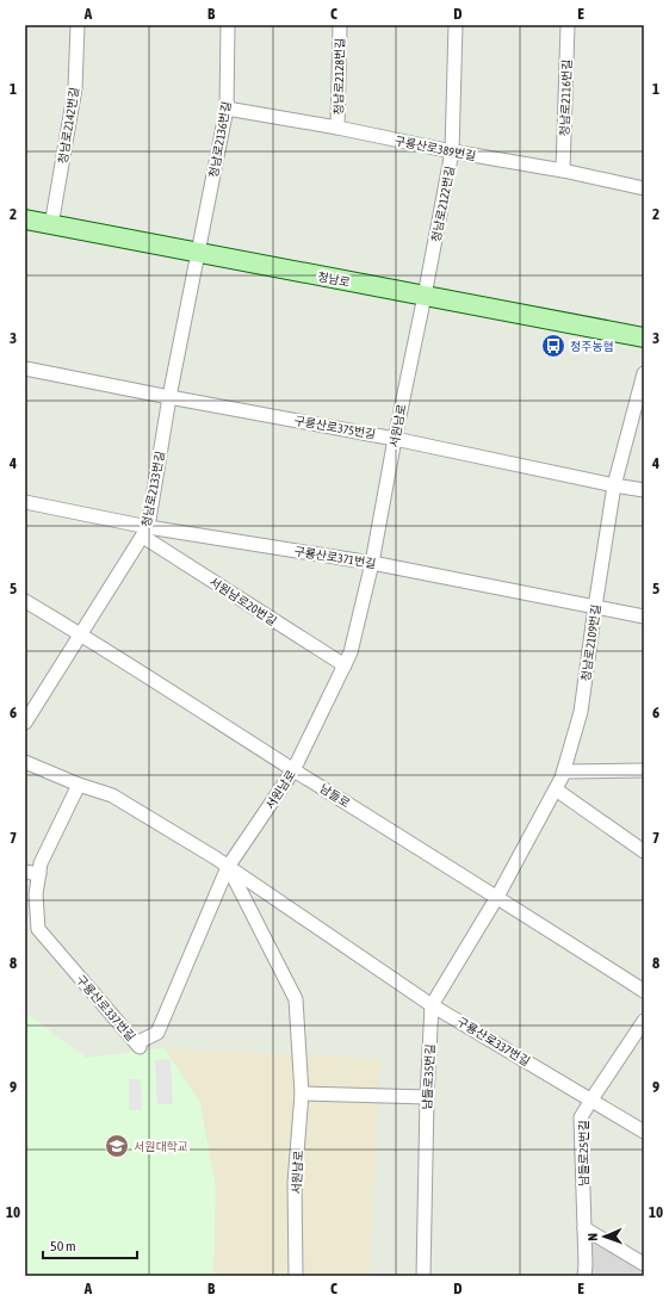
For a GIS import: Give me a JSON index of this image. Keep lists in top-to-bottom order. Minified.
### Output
{"streets":{"main road":["청남로"],"street":["청남로2128번길","청남로2116번길","청남로2142번길","청남로2136번길","구룡산로389번길","청남로2122번길","서원남로","구룡산로375번길","청남로2133번길","구룡산로371번길","서원남로20번길","청남로2109번길","남들로","구룡산로337번길","남들로35번길","남들로25번길"]},"crossings":[["청남로2128번길","구룡산로389번길"],["청남로2116번길","구룡산로389번길"],["청남로2142번길","청남로"],["청남로2136번길","구룡산로389번길"],["청남로2136번길","청남로"],["청남로2136번길","청남로2133번길"],["구룡산로389번길","청남로2122번길"],["청남로2122번길","청남로"],["청남로2122번길","서원남로"],["청남로","서원남로"],["청남로","청남로2133번길"],["서원남로","구룡산로375번길"],["서원남로","구룡산로371번길"],["서원남로","서원남로20번길"],["서원남로","남들로"],["서원남로","구룡산로337번길"],["구룡산로375번길","청남로2133번길"],["구룡산로375번길","청남로2109번길"],["청남로2133번길","구룡산로371번길"],["청남로2133번길","서원남로20번길"],["청남로2133번길","남들로"],["구룡산로371번길","서원남로20번길"],["구룡산로371번길","청남로2109번길"],["청남로2109번길","남들로"],["청남로2109번길","남들로35번길"],["남들로","남들로35번길"],["구룡산로337번길","남들로35번길"],["구룡산로337번길","남들로25번길"]],"places":{"bus stop":["청주농협"],"school or university":["서원대학교"]},"scale_bar":"50 m","north":"left","grid":{"columns":["A","B","C","D","E"],"rows":["1","2","3","4","5","6","7","8","9","10"]}}
